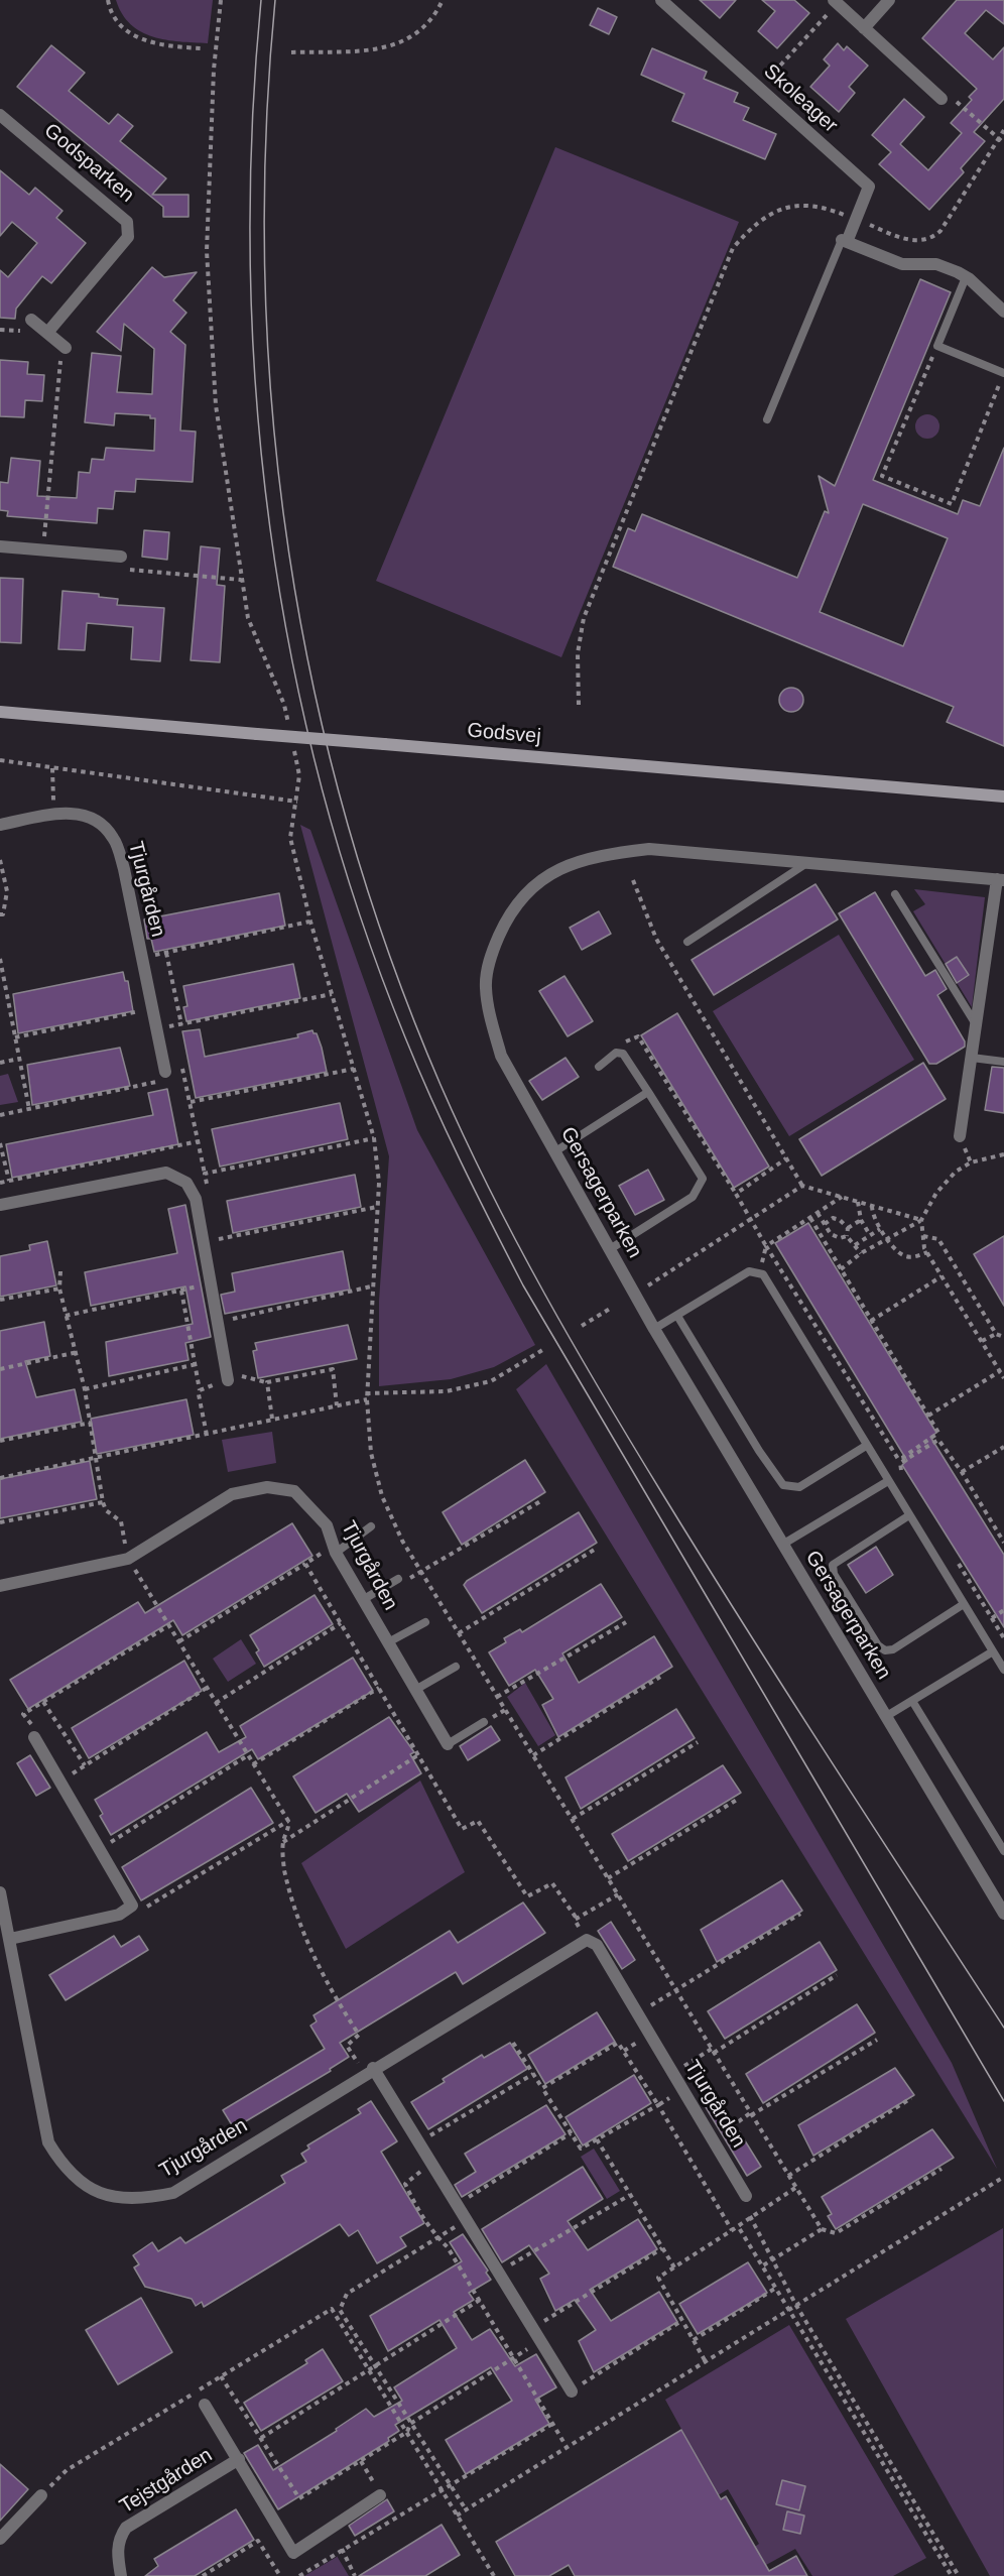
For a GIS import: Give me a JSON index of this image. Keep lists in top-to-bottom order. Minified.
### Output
{"streets":{"street":["Skoleager","Godsparken","Godsvej","Tjurgården","Gersagerparken","Tejstgården"]}}
